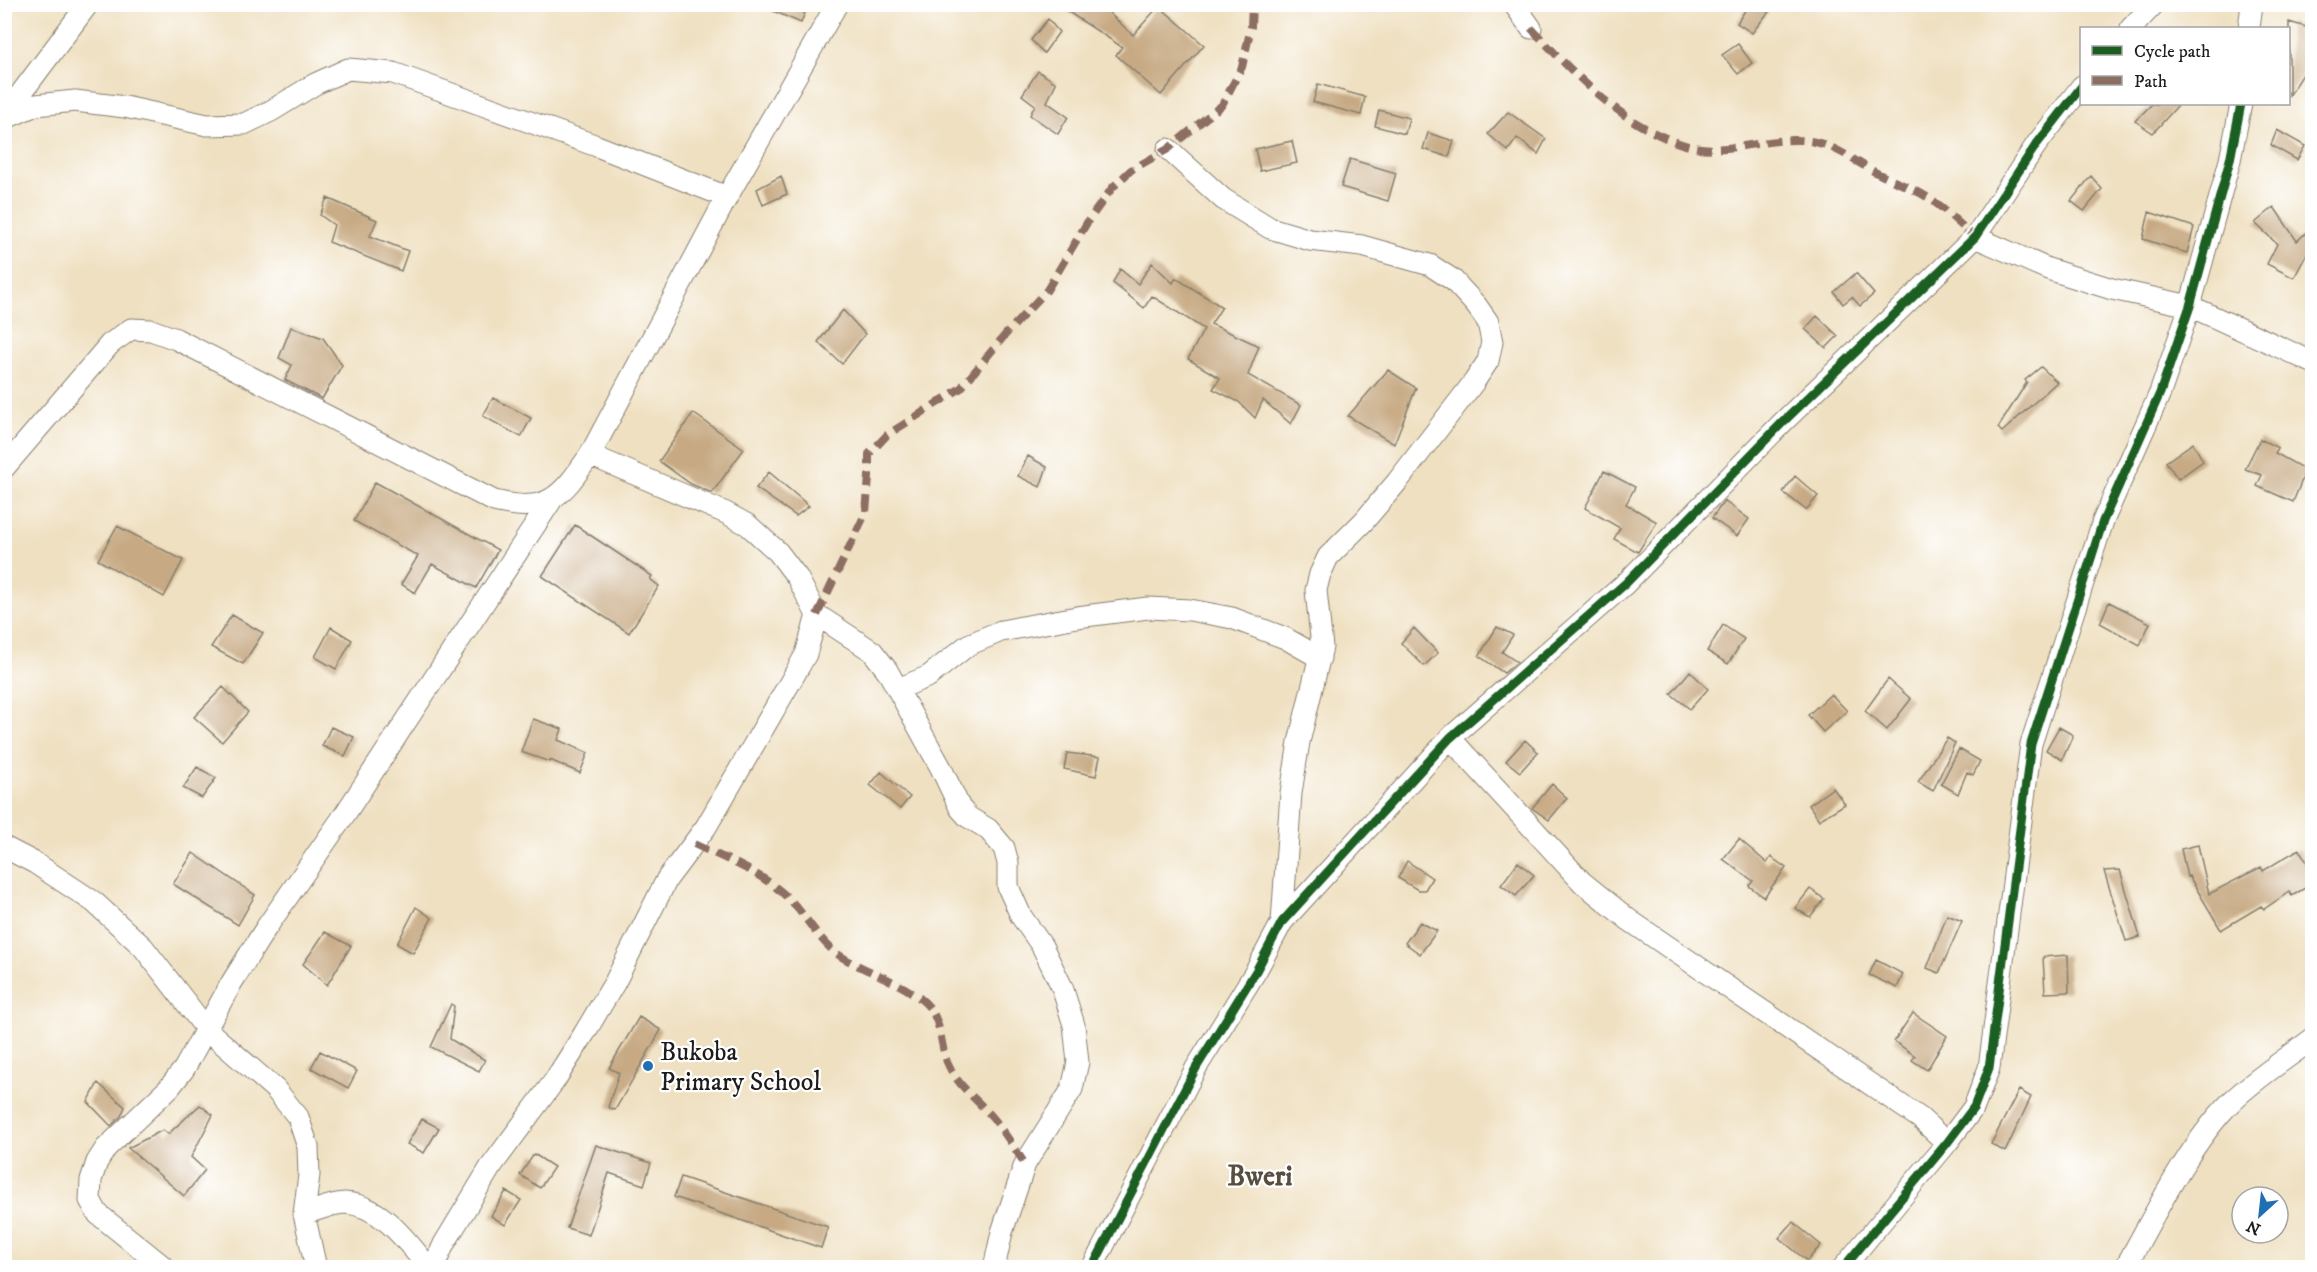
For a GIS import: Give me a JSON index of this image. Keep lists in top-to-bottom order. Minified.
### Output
{"districts":["Bweri"],"places":["Bukoba Primary School"],"legend":["Cycle path","Path"],"north":"bottom left"}
